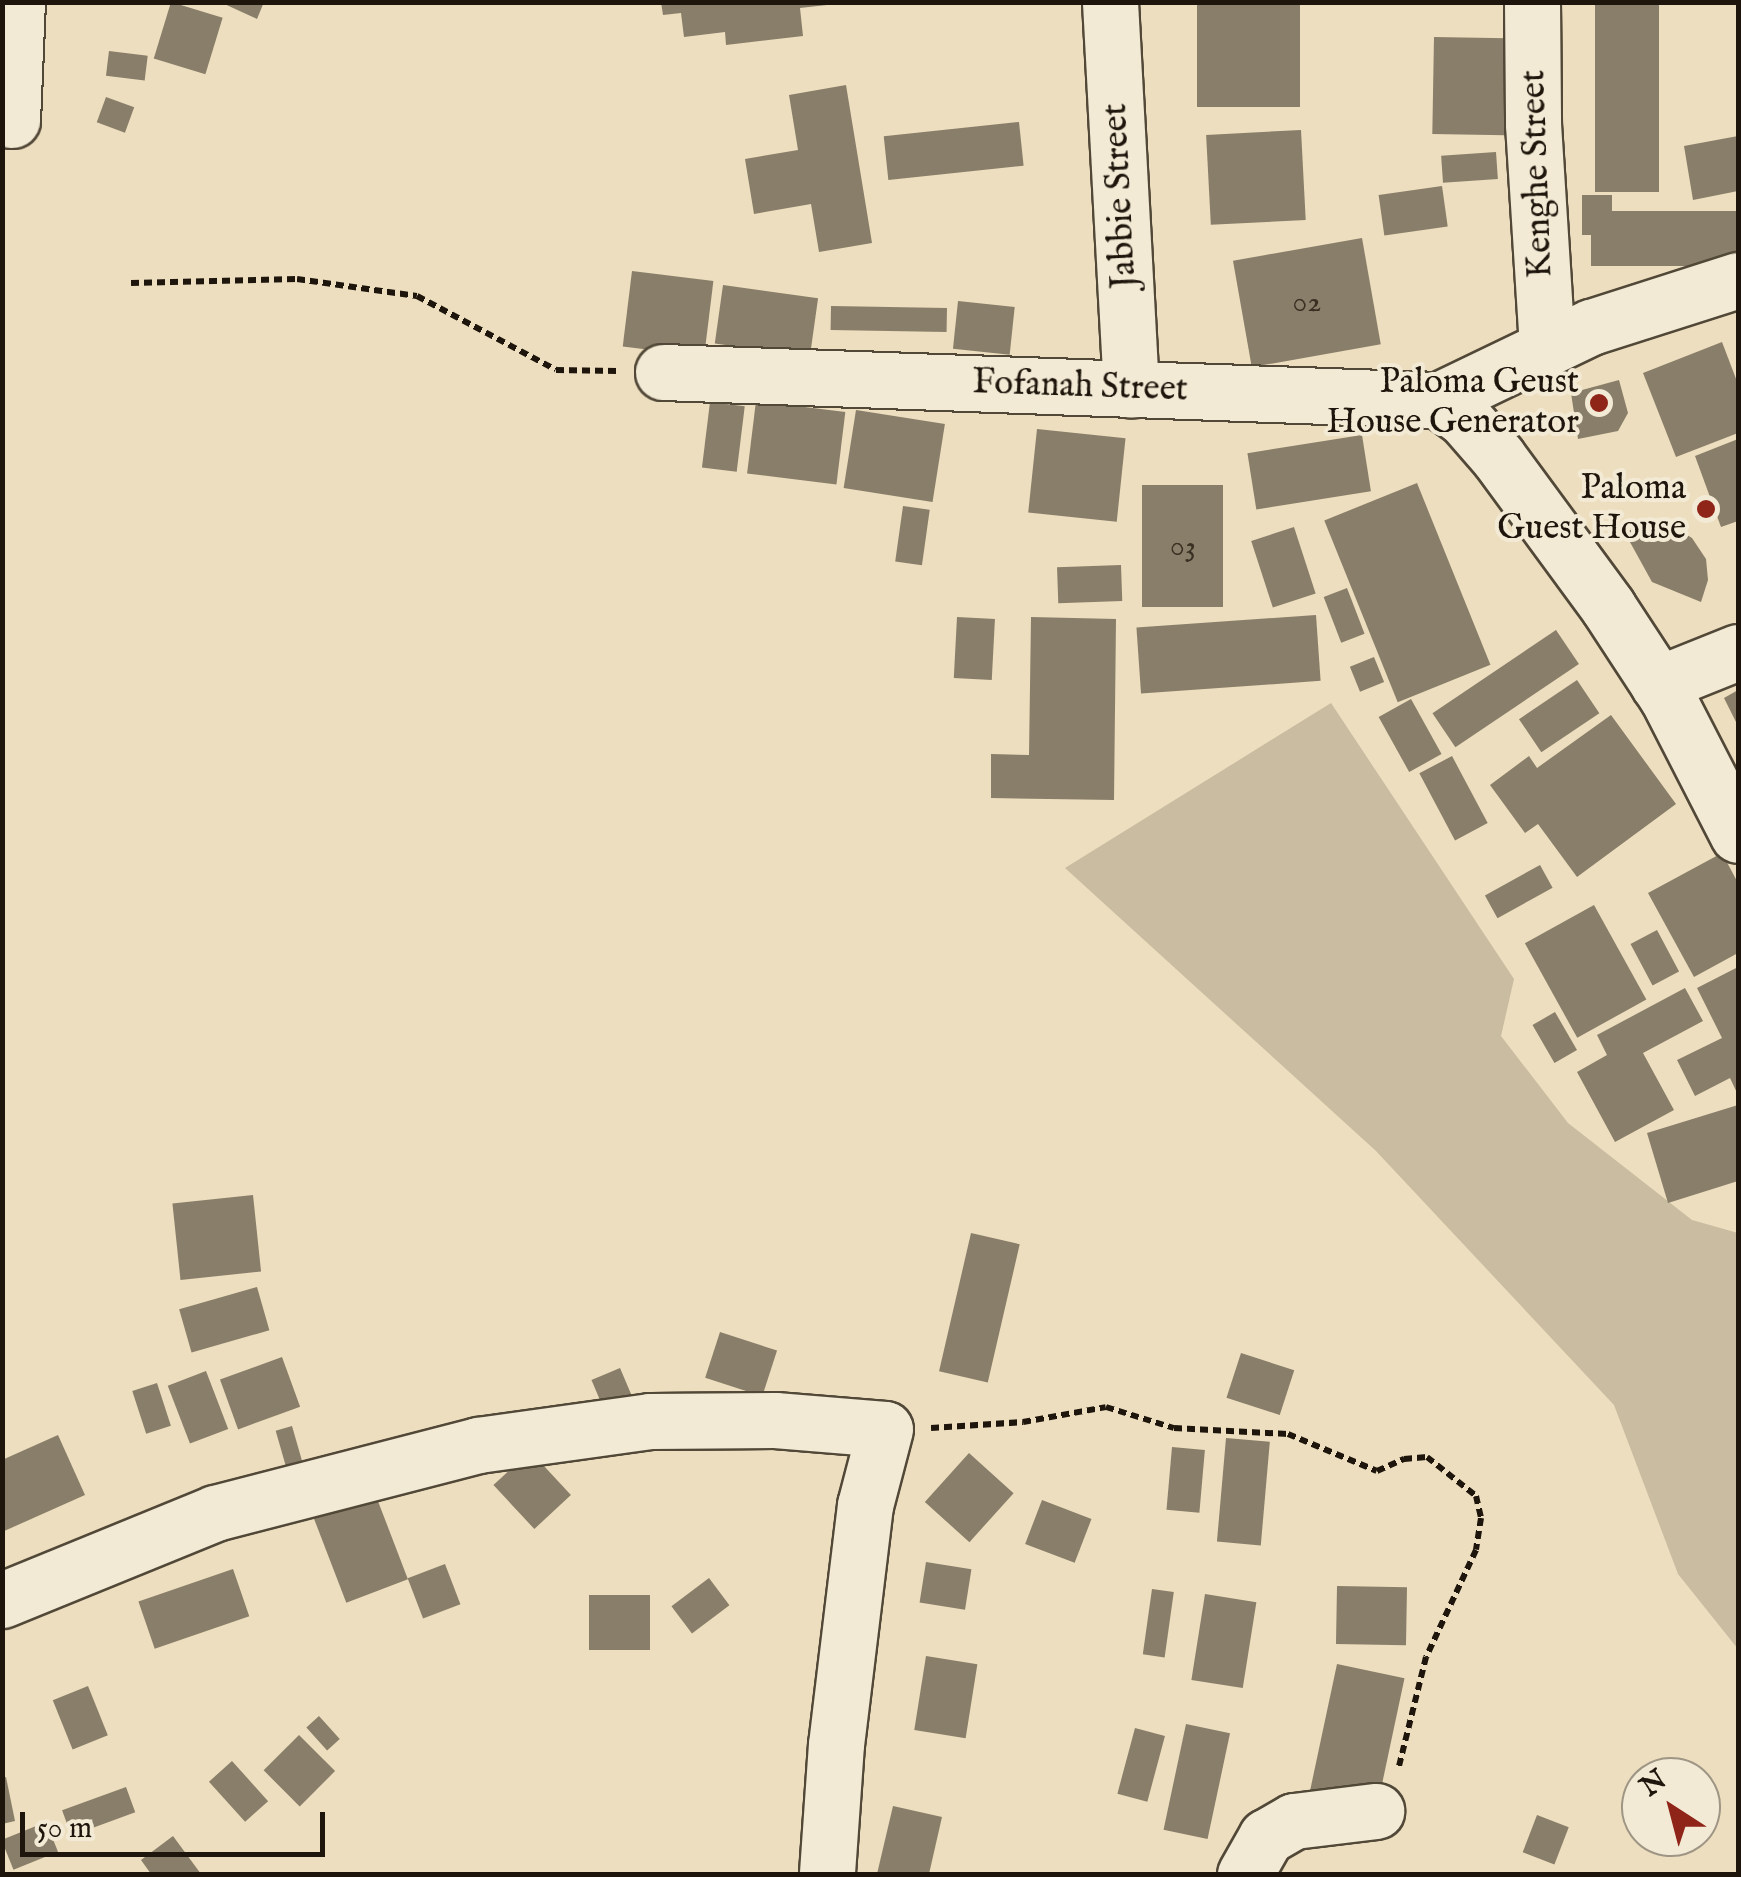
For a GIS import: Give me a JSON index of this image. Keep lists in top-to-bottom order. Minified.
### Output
{"streets":{"street":["Kenghe Street","Jabbie Street","Fofanah Street"]},"crossings":[["Kenghe Street","Fofanah Street"],["Jabbie Street","Fofanah Street"]],"places":["Paloma Geust House Generator","Paloma Guest House"],"house_numbers":["02","03"],"scale_bar":"50 m","north":"top left"}
